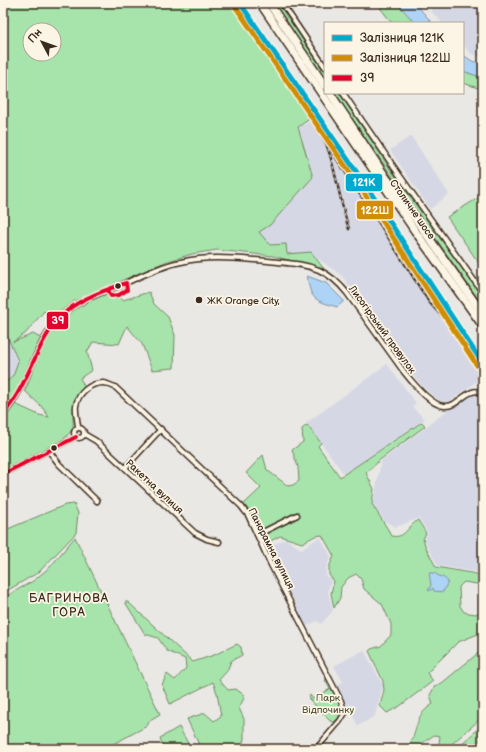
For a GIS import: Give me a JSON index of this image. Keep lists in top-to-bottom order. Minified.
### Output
{"streets":{"highway":["Столичне шосе"],"street":["Лисогірський провулок","Ракетна вулиця","Панорамна вулиця"]},"crossings":[["Ракетна вулиця","Панорамна вулиця"]],"districts":["БАГРИНОВА ГОРА"],"parks":["Парк Відпочинку"],"places":["ЖК Orange City,"],"lines":["rail line 121К","rail line 122Ш","transit line 39"],"legend":["Залізниця 121К","Залізниця 122Ш","39"],"north":"top left"}
